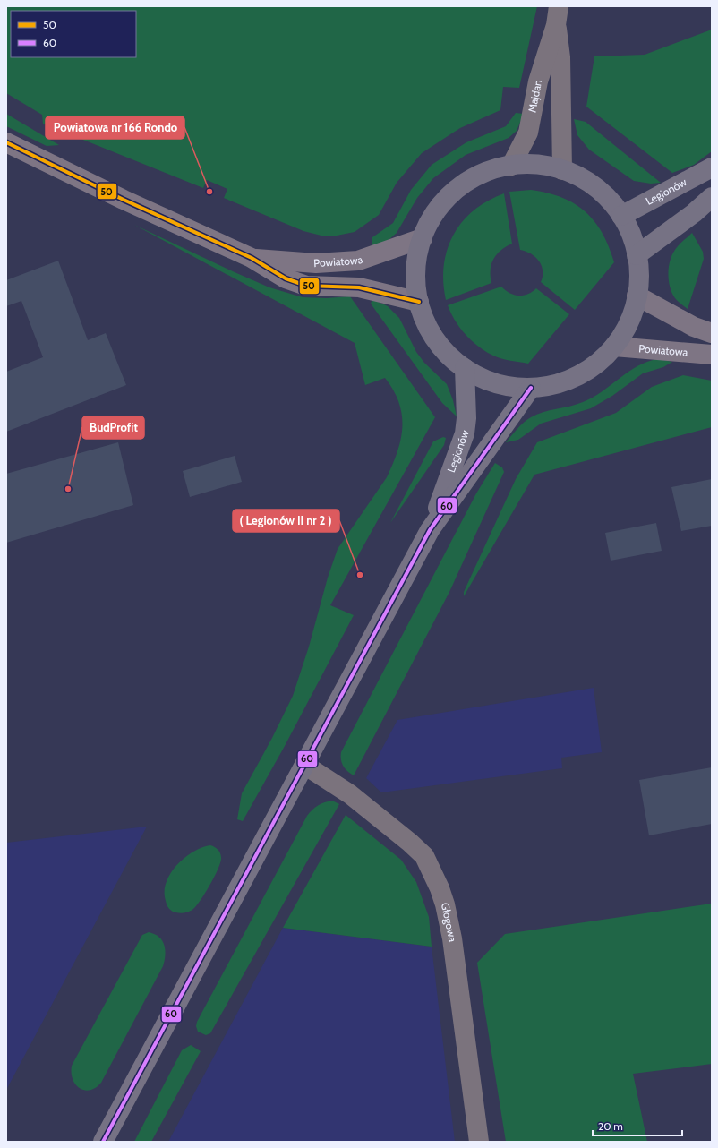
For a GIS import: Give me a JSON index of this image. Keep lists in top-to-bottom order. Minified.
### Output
{"streets":{"highway":["Legionów"],"main road":["Powiatowa"],"street":["Majdan","Głogowa"]},"crossings":[["Legionów","Głogowa"]],"places":["Powiatowa nr 166 Rondo","BudProfit","( Legionów II nr 2 )"],"lines":["transit line 50","transit line 60"],"legend":["50","60"],"scale_bar":"20 m"}
